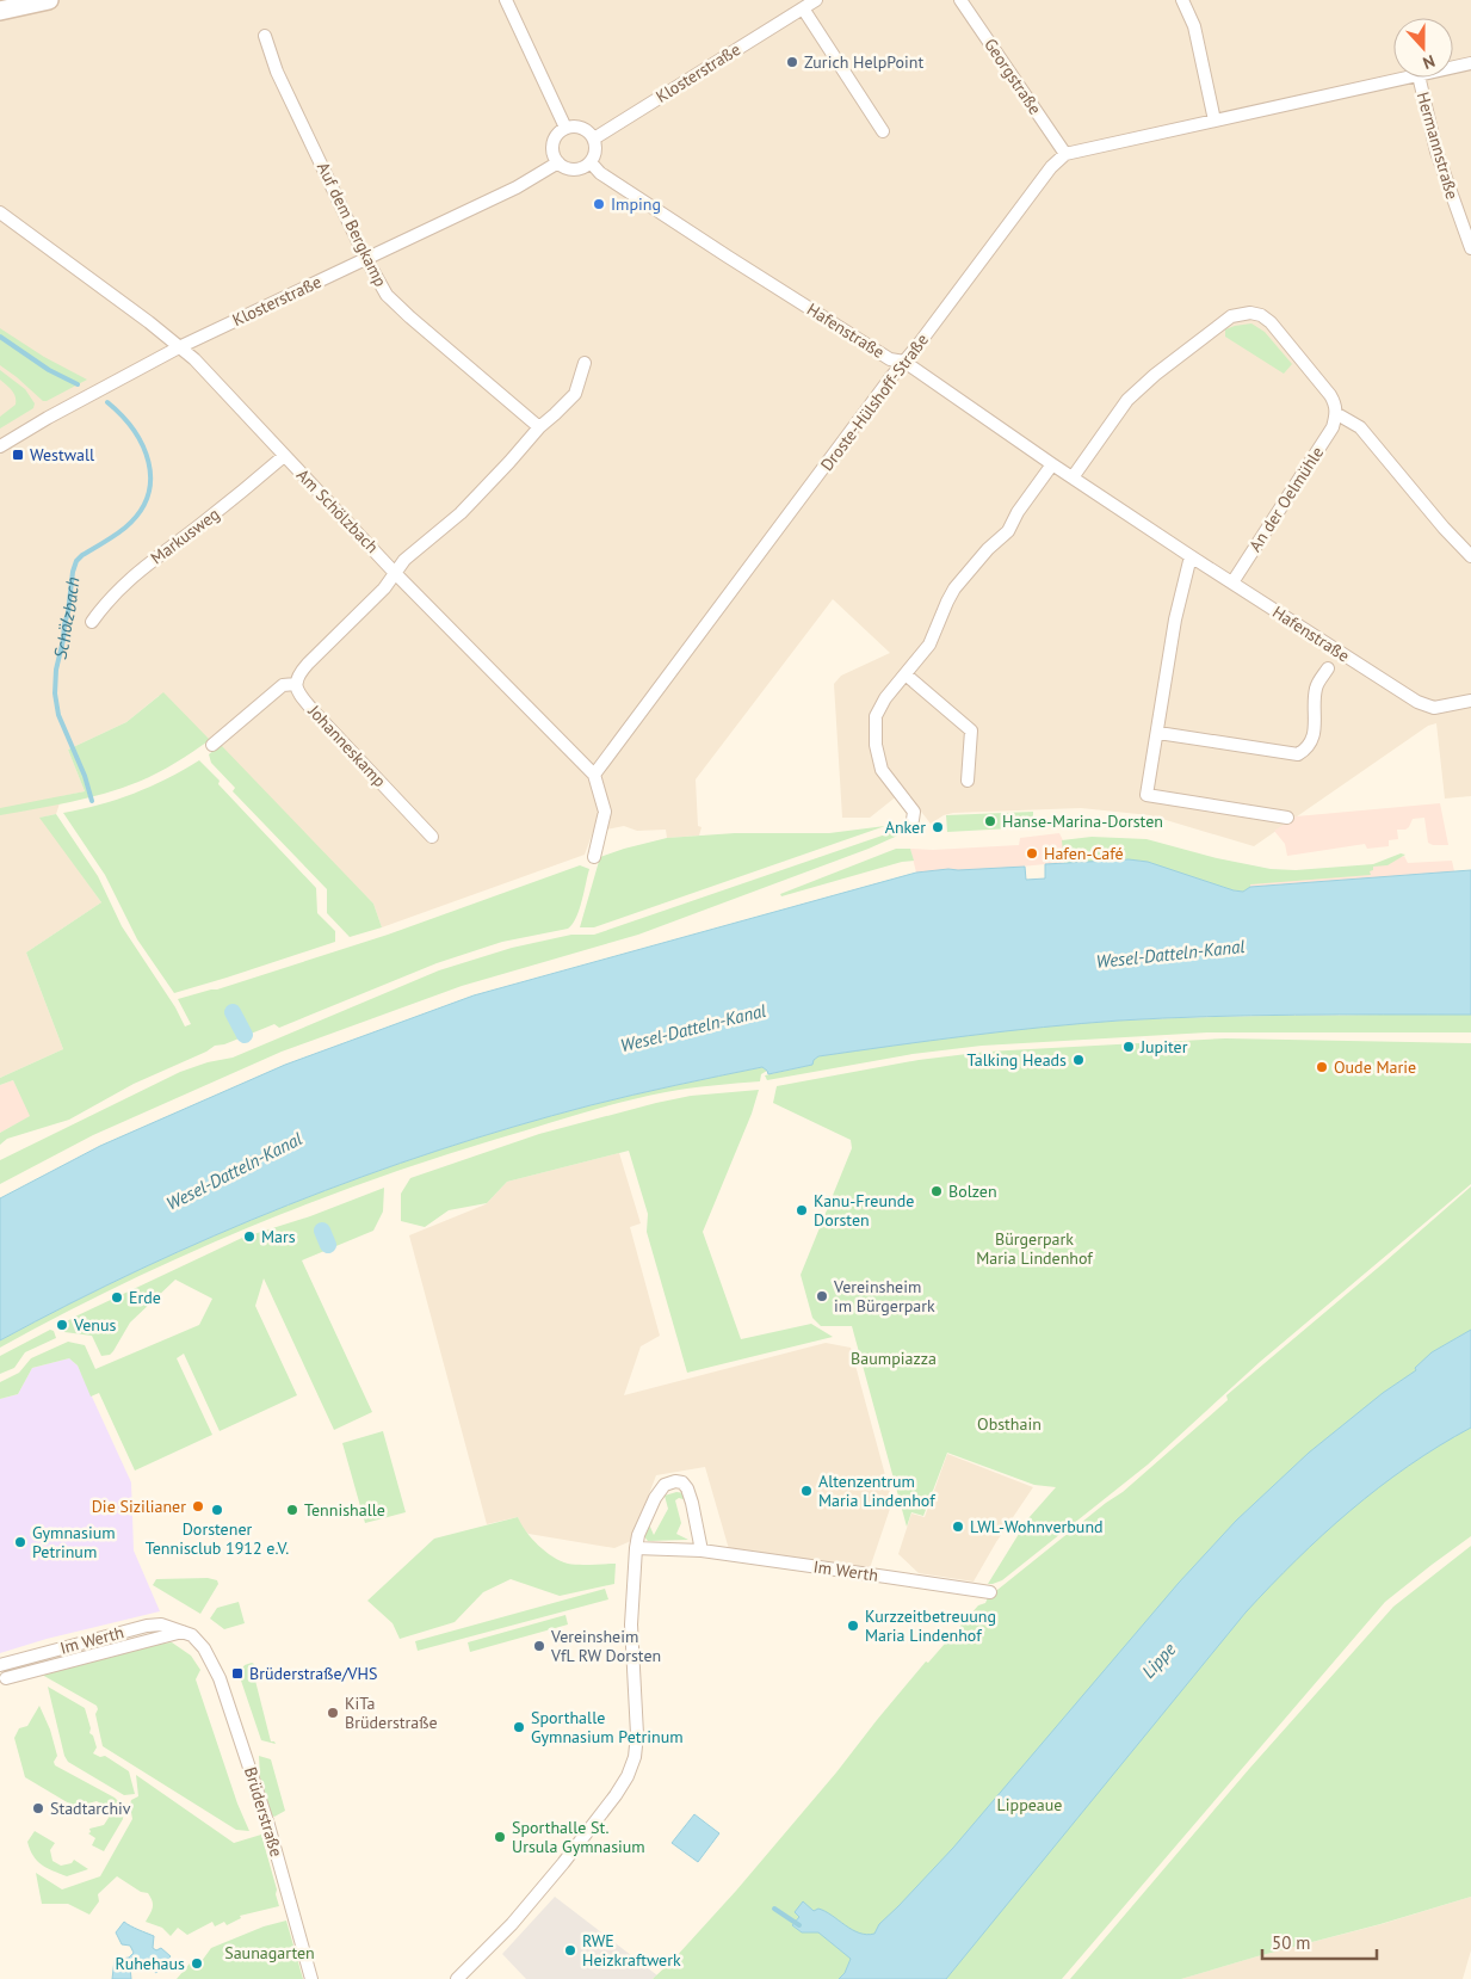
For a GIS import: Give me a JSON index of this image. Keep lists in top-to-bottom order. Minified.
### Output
{"streets":{"street":["Klosterstraße","Georgstraße","Hermannstraße","Auf dem Bergkamp","Hafenstraße","Droste-Hülshoff-Straße","An der Oelmühle","Am Schölzbach","Markusweg","Johanneskamp","Im Werth","Brüderstraße"]},"crossings":[["Klosterstraße","Auf dem Bergkamp"],["Klosterstraße","Hafenstraße"],["Klosterstraße","Am Schölzbach"],["Georgstraße","Droste-Hülshoff-Straße"],["Hafenstraße","Droste-Hülshoff-Straße"],["Hafenstraße","An der Oelmühle"],["Droste-Hülshoff-Straße","Am Schölzbach"],["Am Schölzbach","Markusweg"],["Im Werth","Brüderstraße"]],"water":["Schölzbach","Wesel-Datteln-Kanal","Lippe"],"parks":["Bürgerpark Maria Lindenhof","Baumpiazza","Obsthain","Lippeaue","Saunagarten"],"places":{"other":["Zurich HelpPoint","Imping","Hanse-Marina-Dorsten","Anker","Hafen-Café","Jupiter","Talking Heads","Oude Marie","Bolzen","Kanu-Freunde Dorsten","Mars","Vereinsheim im Bürgerpark","Erde","Venus","Altenzentrum Maria Lindenhof","Die Sizilianer","Dorstener Tennisclub 1912 e.V.","Tennishalle","LWL-Wohnverbund","Gymnasium Petrinum","Kurzzeitbetreuung Maria Lindenhof","Vereinsheim VfL RW Dorsten","KiTa Brüderstraße","Sporthalle Gymnasium Petrinum","Stadtarchiv","Sporthalle St. Ursula Gymnasium","RWE Heizkraftwerk","Ruhehaus"],"transit":["Westwall","Brüderstraße/VHS"]},"scale_bar":"50 m","north":"bottom"}
